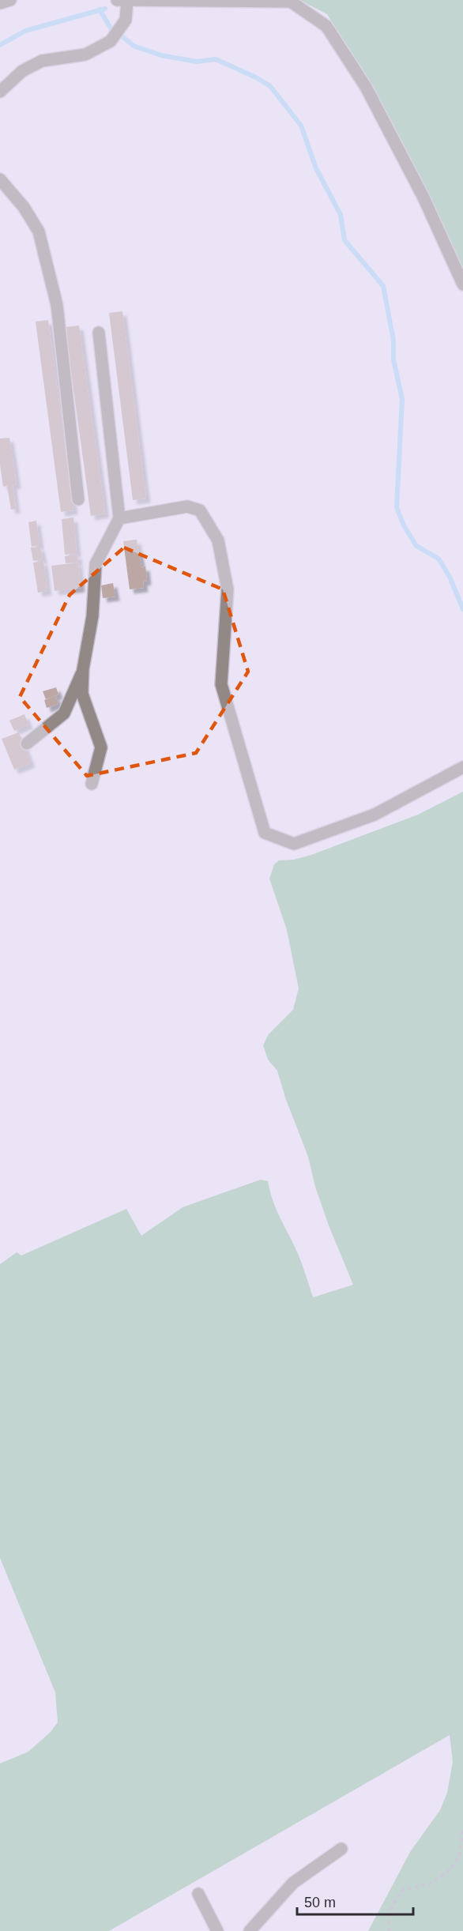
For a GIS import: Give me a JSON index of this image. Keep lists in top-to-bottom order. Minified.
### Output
{"scale_bar":"50 m"}
